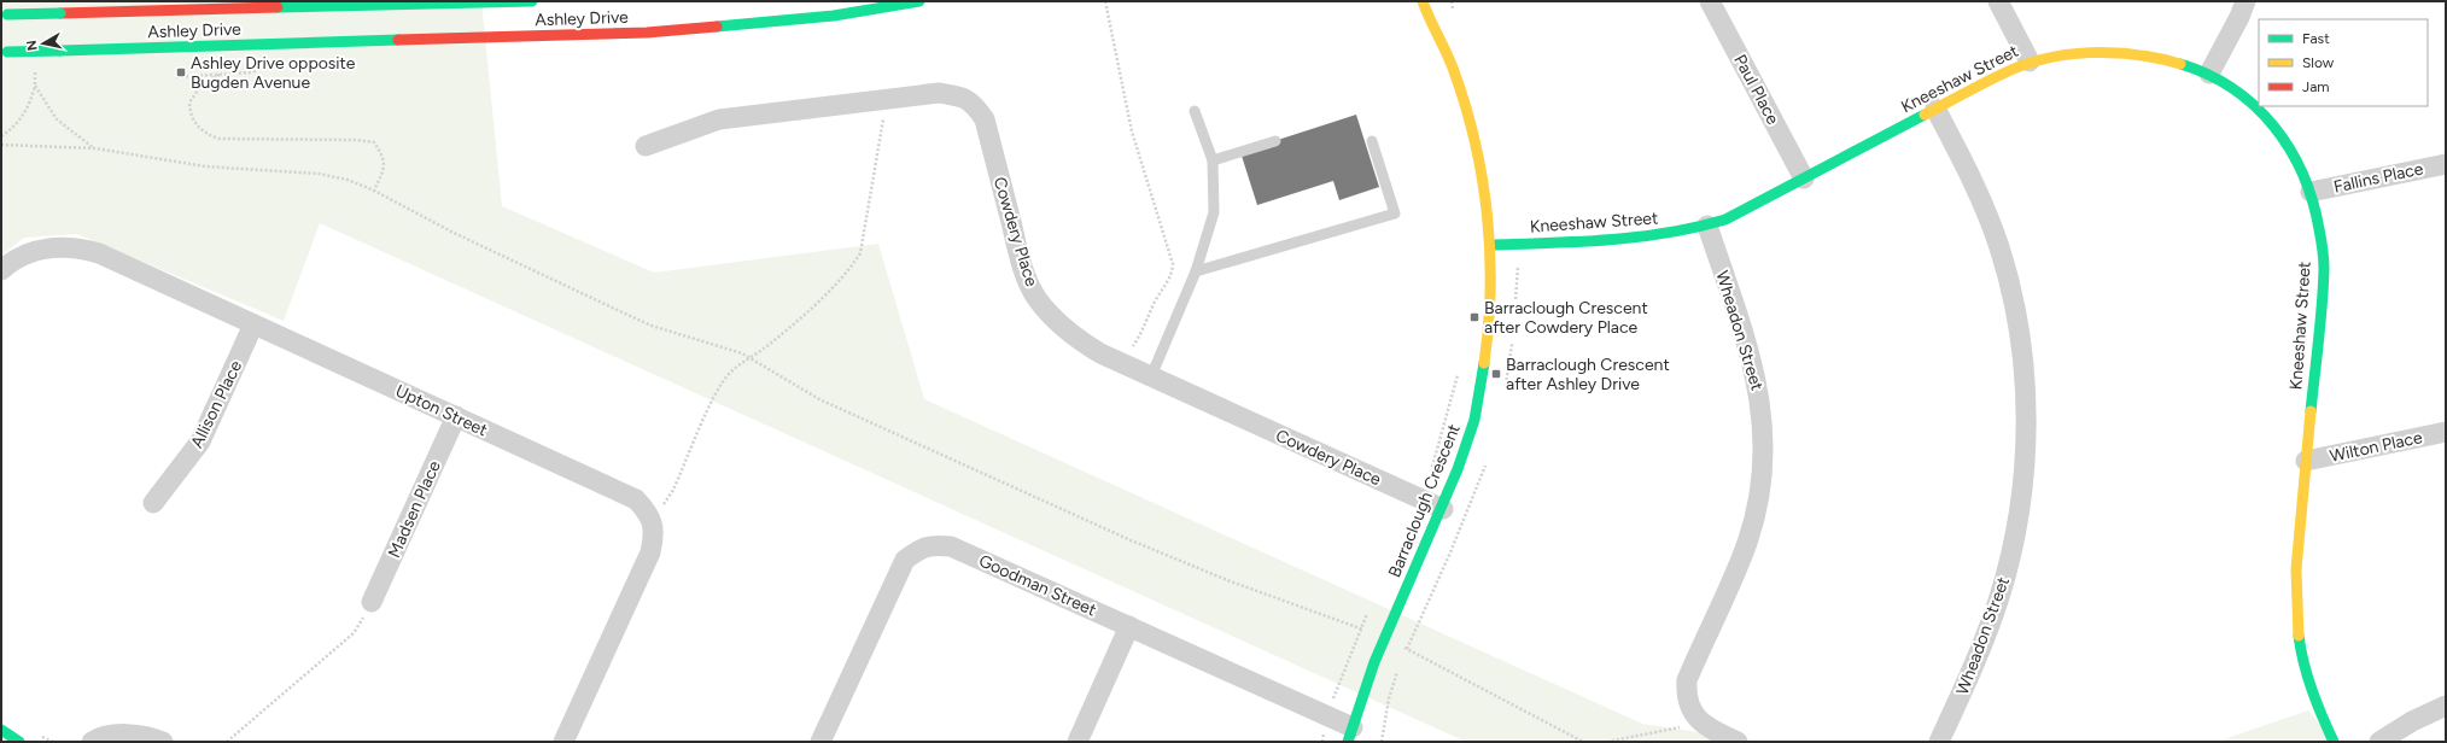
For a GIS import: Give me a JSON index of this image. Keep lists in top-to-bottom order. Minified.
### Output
{"streets":{"street":["Ashley Drive","Kneeshaw Street","Paul Place","Fallins Place","Cowdery Place","Wheadon Street","Allison Place","Upton Street","Wilton Place","Barraclough Crescent","Madsen Place","Goodman Street"]},"crossings":[["Kneeshaw Street","Paul Place"],["Kneeshaw Street","Fallins Place"],["Kneeshaw Street","Wheadon Street"],["Kneeshaw Street","Wilton Place"],["Kneeshaw Street","Barraclough Crescent"],["Cowdery Place","Barraclough Crescent"],["Allison Place","Upton Street"],["Upton Street","Madsen Place"],["Barraclough Crescent","Goodman Street"]],"places":{"transit":["Ashley Drive opposite Bugden Avenue","Barraclough Crescent after Cowdery Place","Barraclough Crescent after Ashley Drive"]},"legend":["Fast","Slow","Jam"],"north":"left"}
